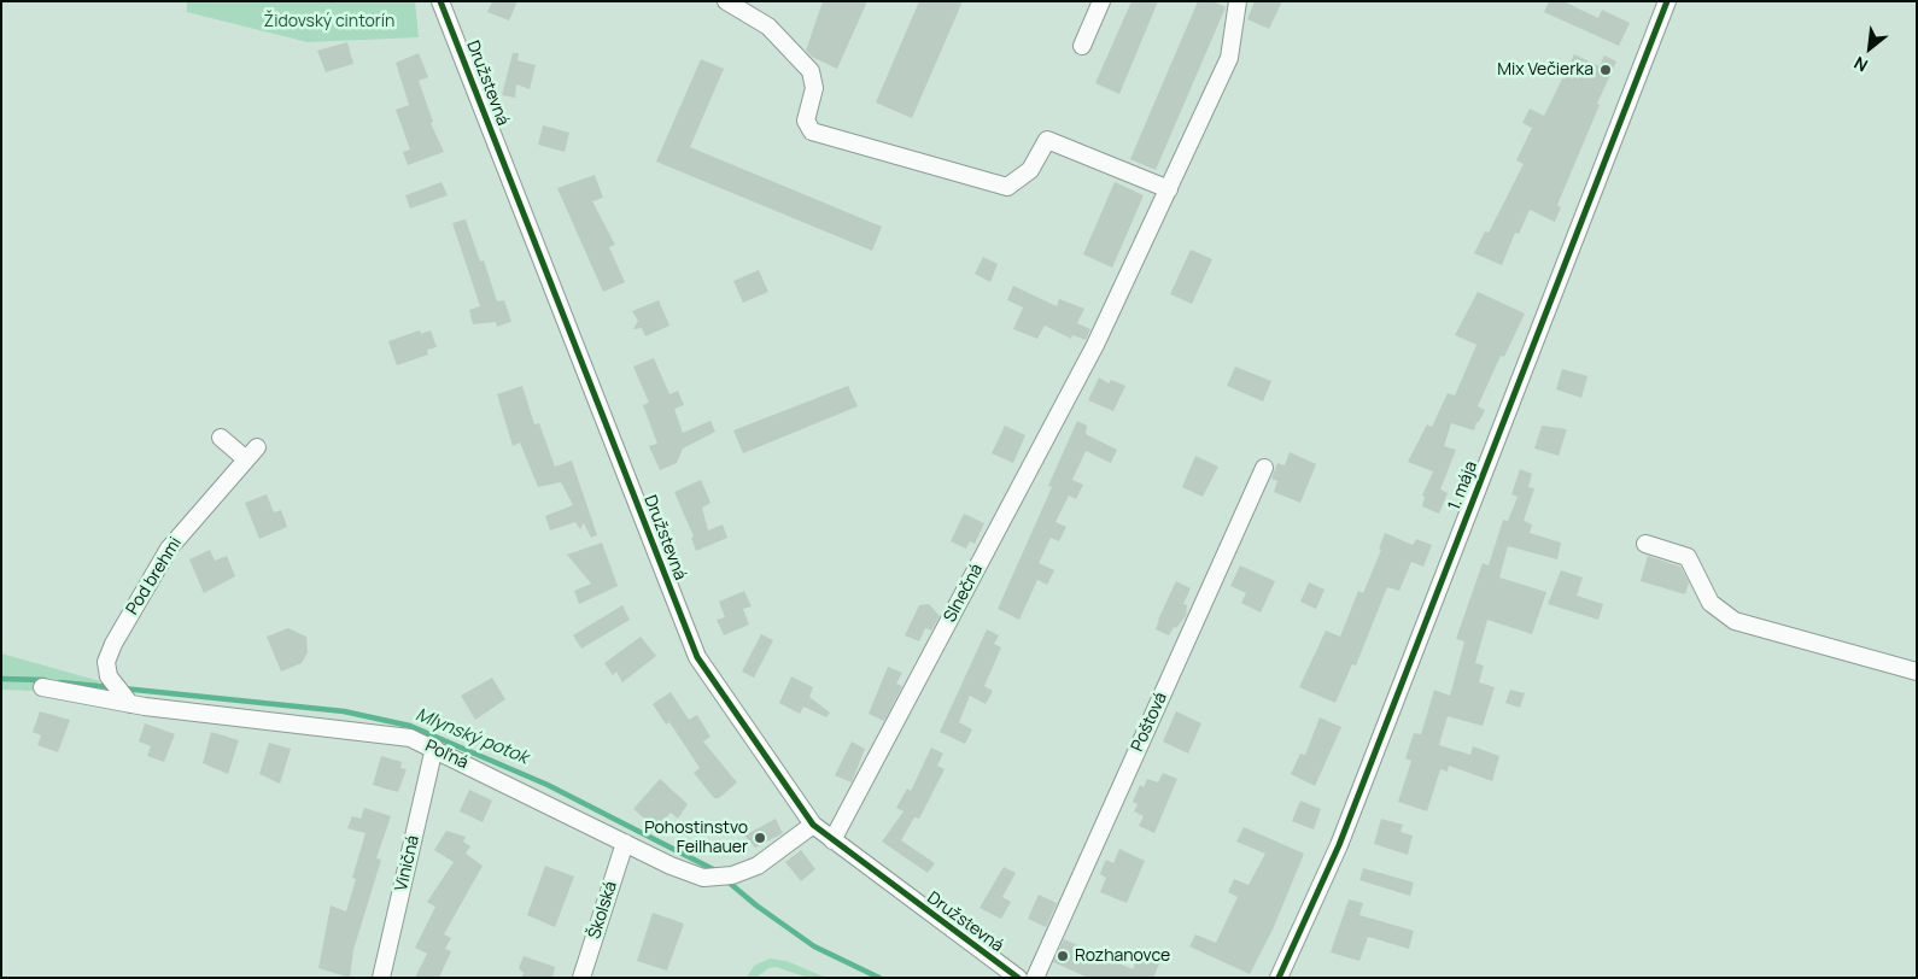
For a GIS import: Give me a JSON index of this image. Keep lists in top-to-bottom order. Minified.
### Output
{"streets":{"street":["Družstevná","1. mája","Pod brehmi","Slnečná","Poštová","Poľná","Viničná","Školská"]},"crossings":[["Družstevná","Slnečná"],["Družstevná","Poľná"],["Pod brehmi","Poľná"],["Poľná","Viničná"],["Poľná","Školská"]],"water":["Mlynský potok"],"parks":["Židovský cintorín"],"places":["Mix Večierka","Pohostinstvo Feilhauer","Rozhanovce"],"north":"bottom left"}
